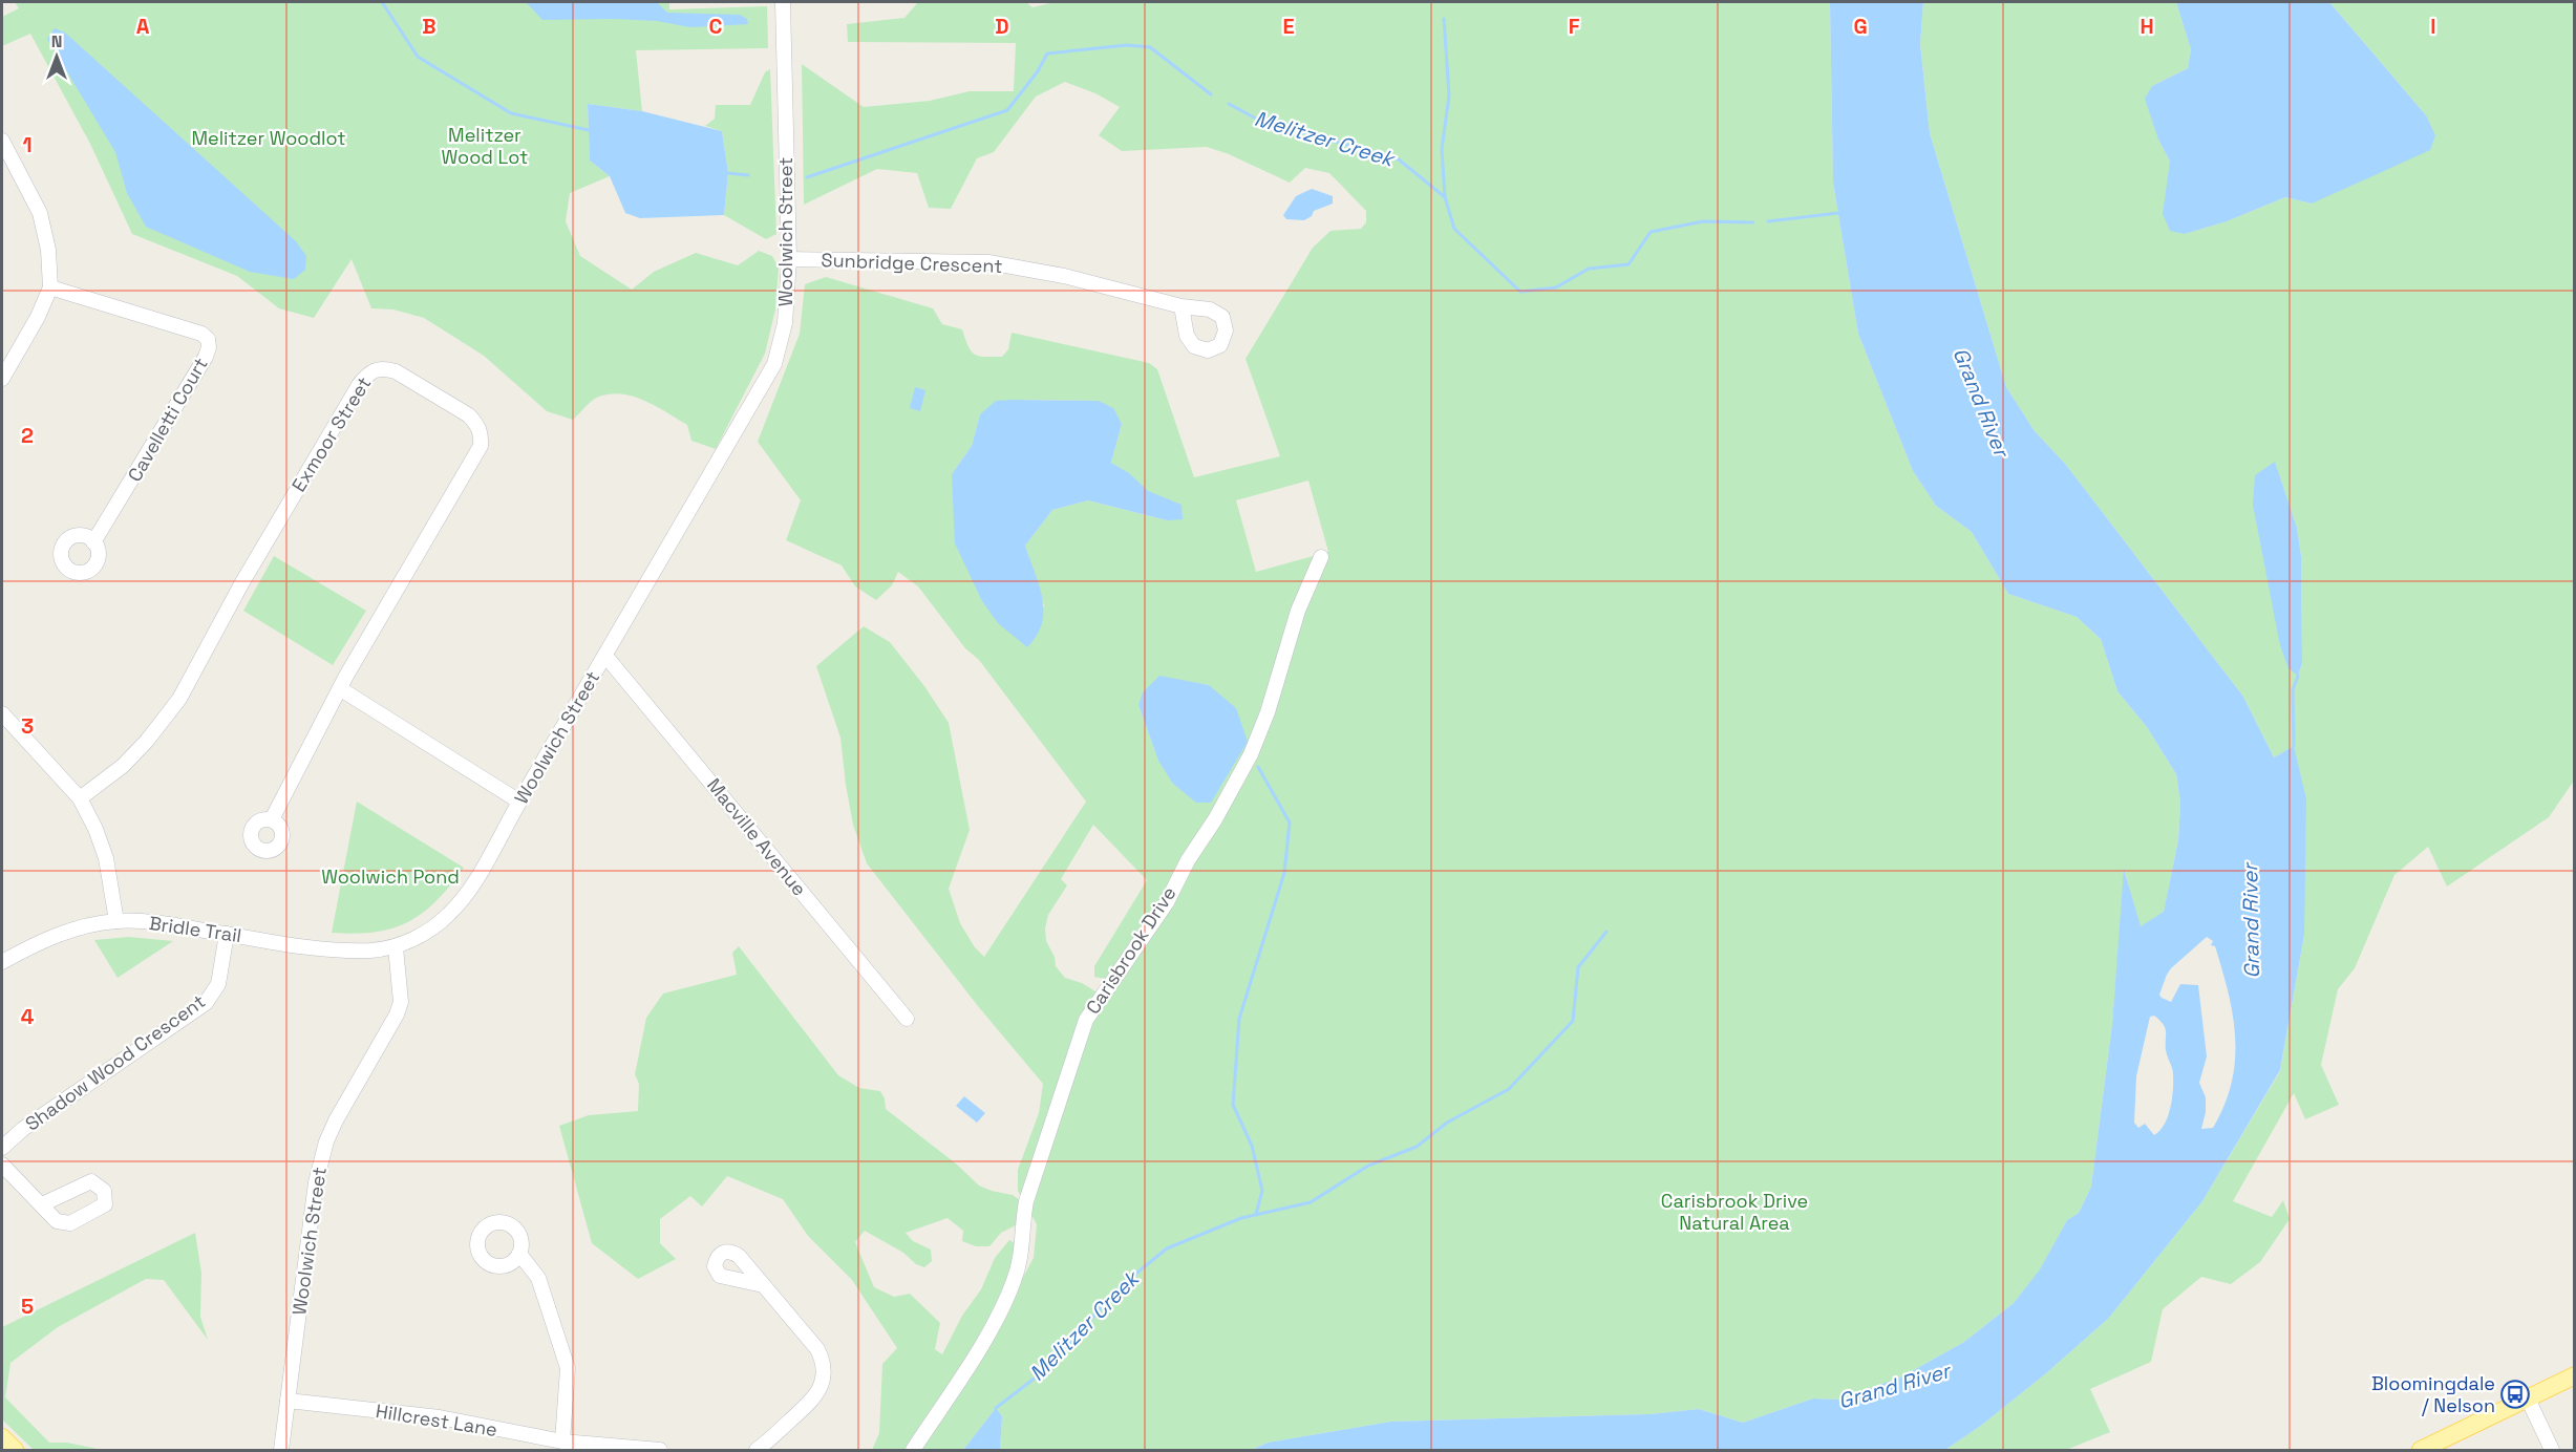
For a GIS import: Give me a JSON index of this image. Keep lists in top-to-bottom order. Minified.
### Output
{"streets":{"street":["Woolwich Street","Sunbridge Crescent","Cavelletti Court","Exmoor Street","Macville Avenue","Bridle Trail","Carisbrook Drive","Shadow Wood Crescent","Hillcrest Lane"]},"crossings":[["Woolwich Street","Sunbridge Crescent"],["Woolwich Street","Macville Avenue"],["Woolwich Street","Bridle Trail"],["Woolwich Street","Hillcrest Lane"],["Bridle Trail","Shadow Wood Crescent"]],"water":["Melitzer Creek","Grand River"],"parks":["Melitzer Wood Lot","Melitzer Woodlot","Woolwich Pond","Carisbrook Drive Natural Area"],"places":{"bus stop":["Bloomingdale / Nelson"]},"north":"top","grid":{"columns":["A","B","C","D","E","F","G","H","I"],"rows":["1","2","3","4","5"]}}
